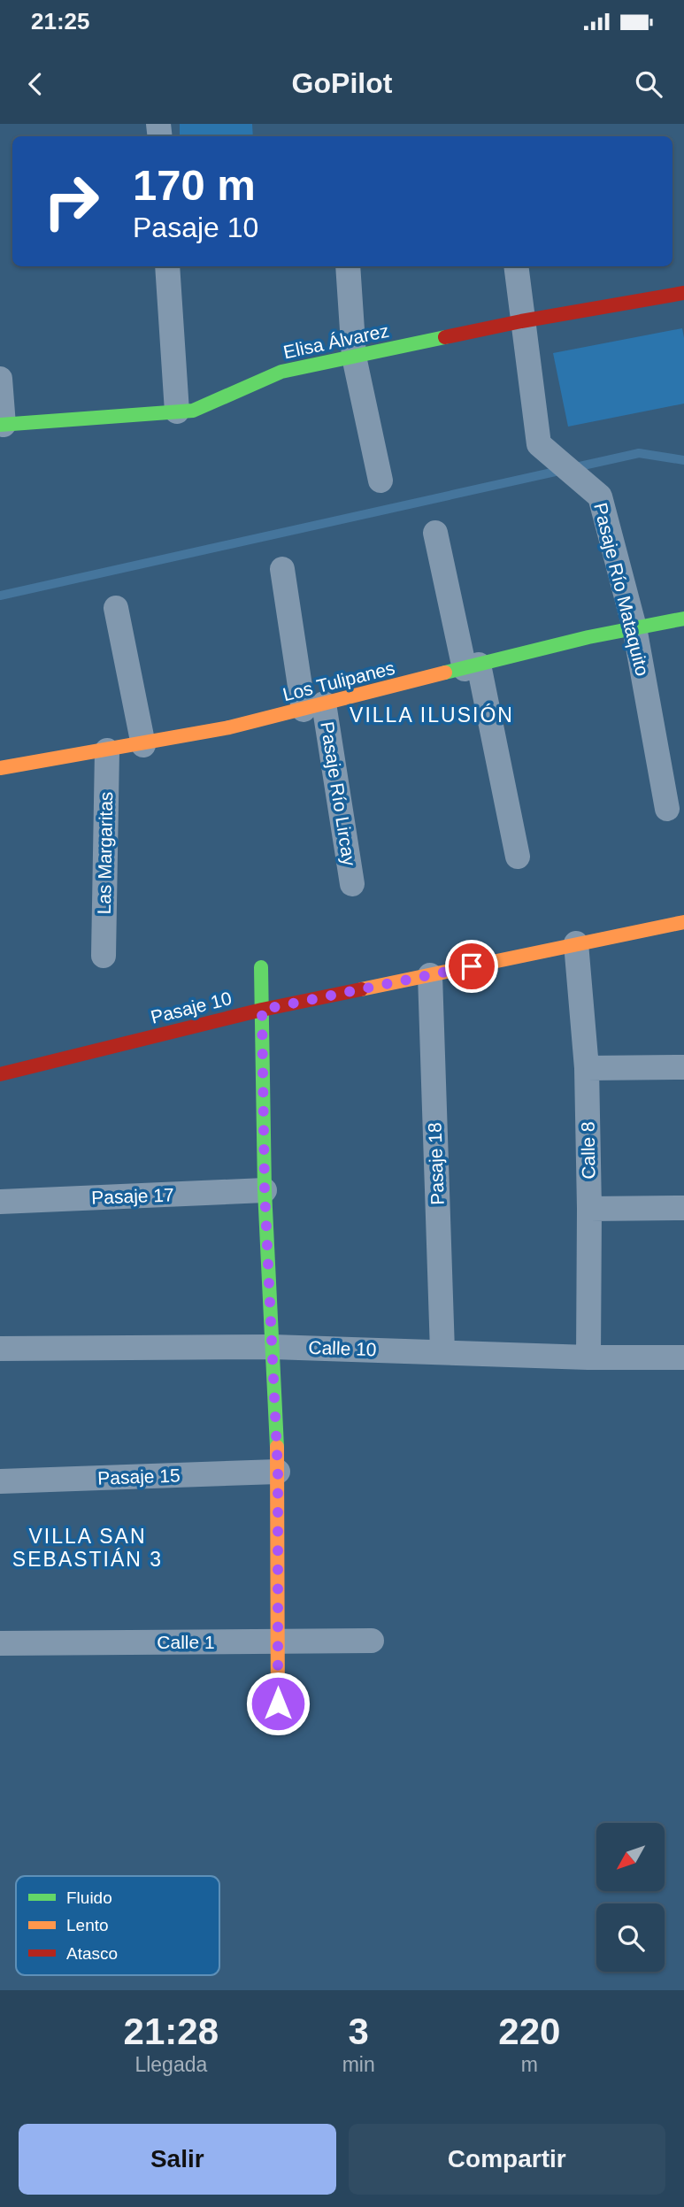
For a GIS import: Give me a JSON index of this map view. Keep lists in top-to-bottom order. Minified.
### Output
{"streets":{"street":["Elisa Álvarez","Pasaje Río Mataquito","Los Tulipanes","Pasaje Río Lircay","Las Margaritas","Pasaje 10","Calle 8","Pasaje 18","Pasaje 17","Calle 10","Pasaje 15","Calle 1"]},"crossings":[["Elisa Álvarez","Pasaje Río Mataquito"],["Pasaje Río Mataquito","Los Tulipanes"],["Los Tulipanes","Pasaje Río Lircay"],["Los Tulipanes","Las Margaritas"],["Pasaje 10","Calle 8"],["Pasaje 10","Pasaje 18"],["Calle 8","Calle 10"],["Pasaje 18","Calle 10"]],"districts":["VILLA ILUSIÓN","VILLA SAN SEBASTIÁN 3"],"legend":["Fluido","Lento","Atasco"],"north":"bottom left","page":{"status":"21:25","header":"GoPilot","turn":["170 m","Pasaje 10"],"eta":["21:28","Llegada","3","min","220","m"],"buttons":["Salir","Compartir"]}}
